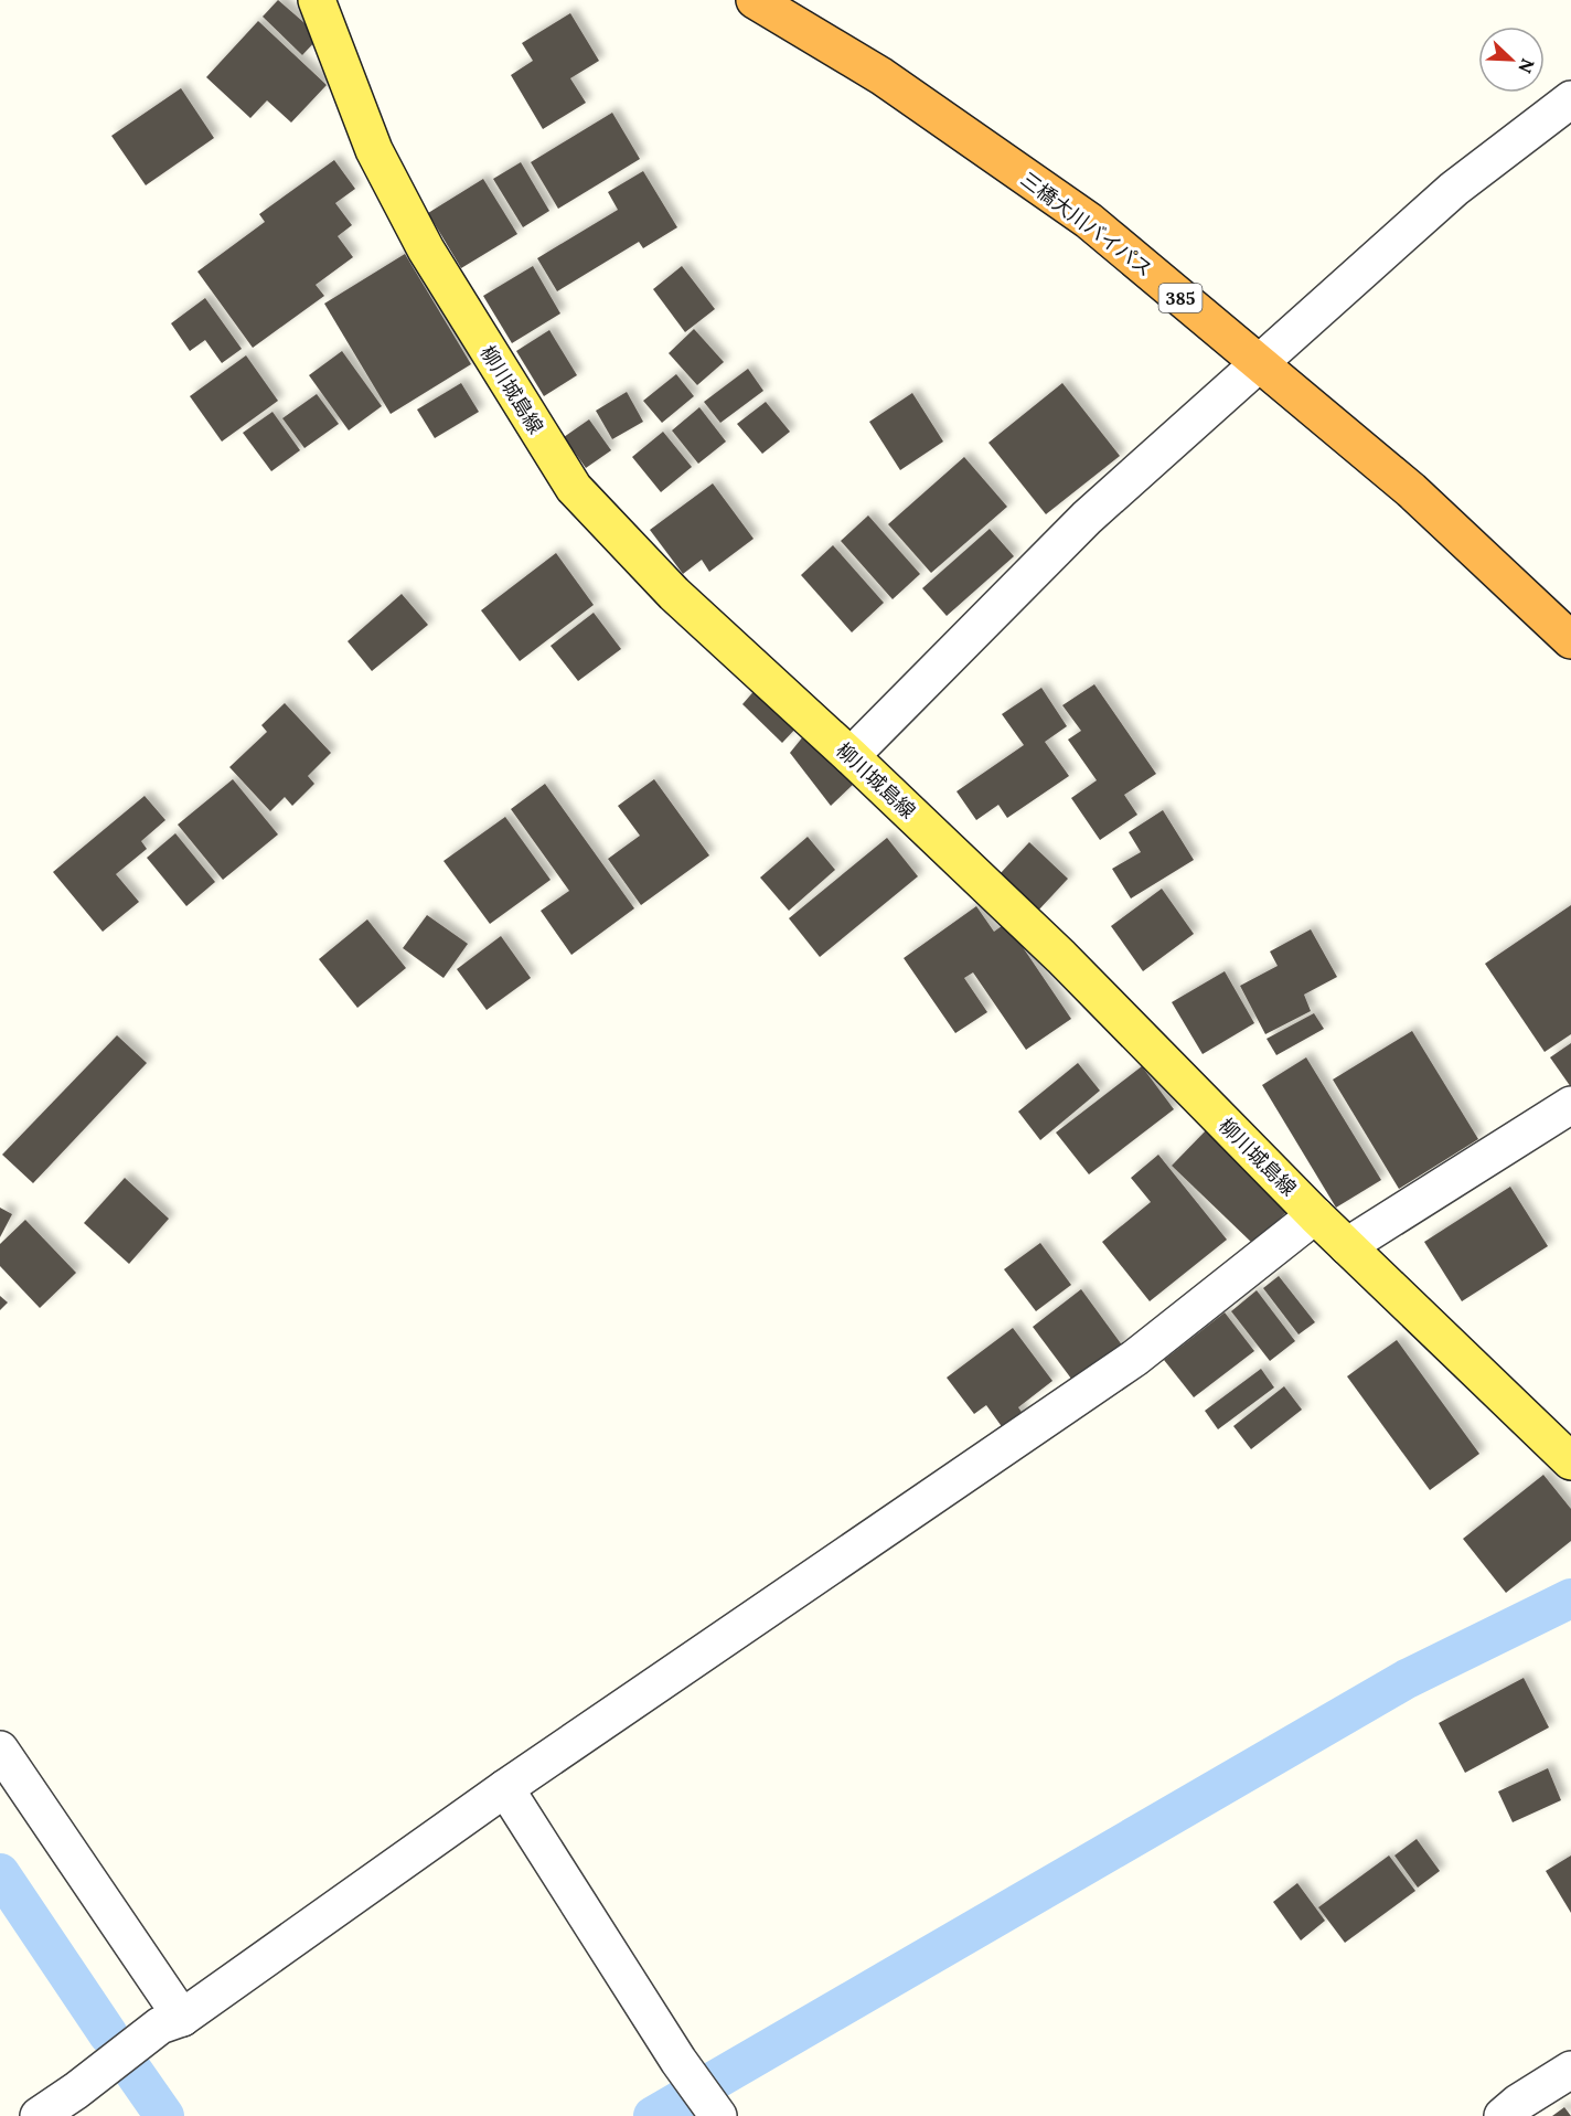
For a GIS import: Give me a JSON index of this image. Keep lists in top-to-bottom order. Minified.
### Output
{"streets":{"highway":["三橋大川バイパス","385"],"main road":["柳川城島線"]},"north":"bottom right"}
